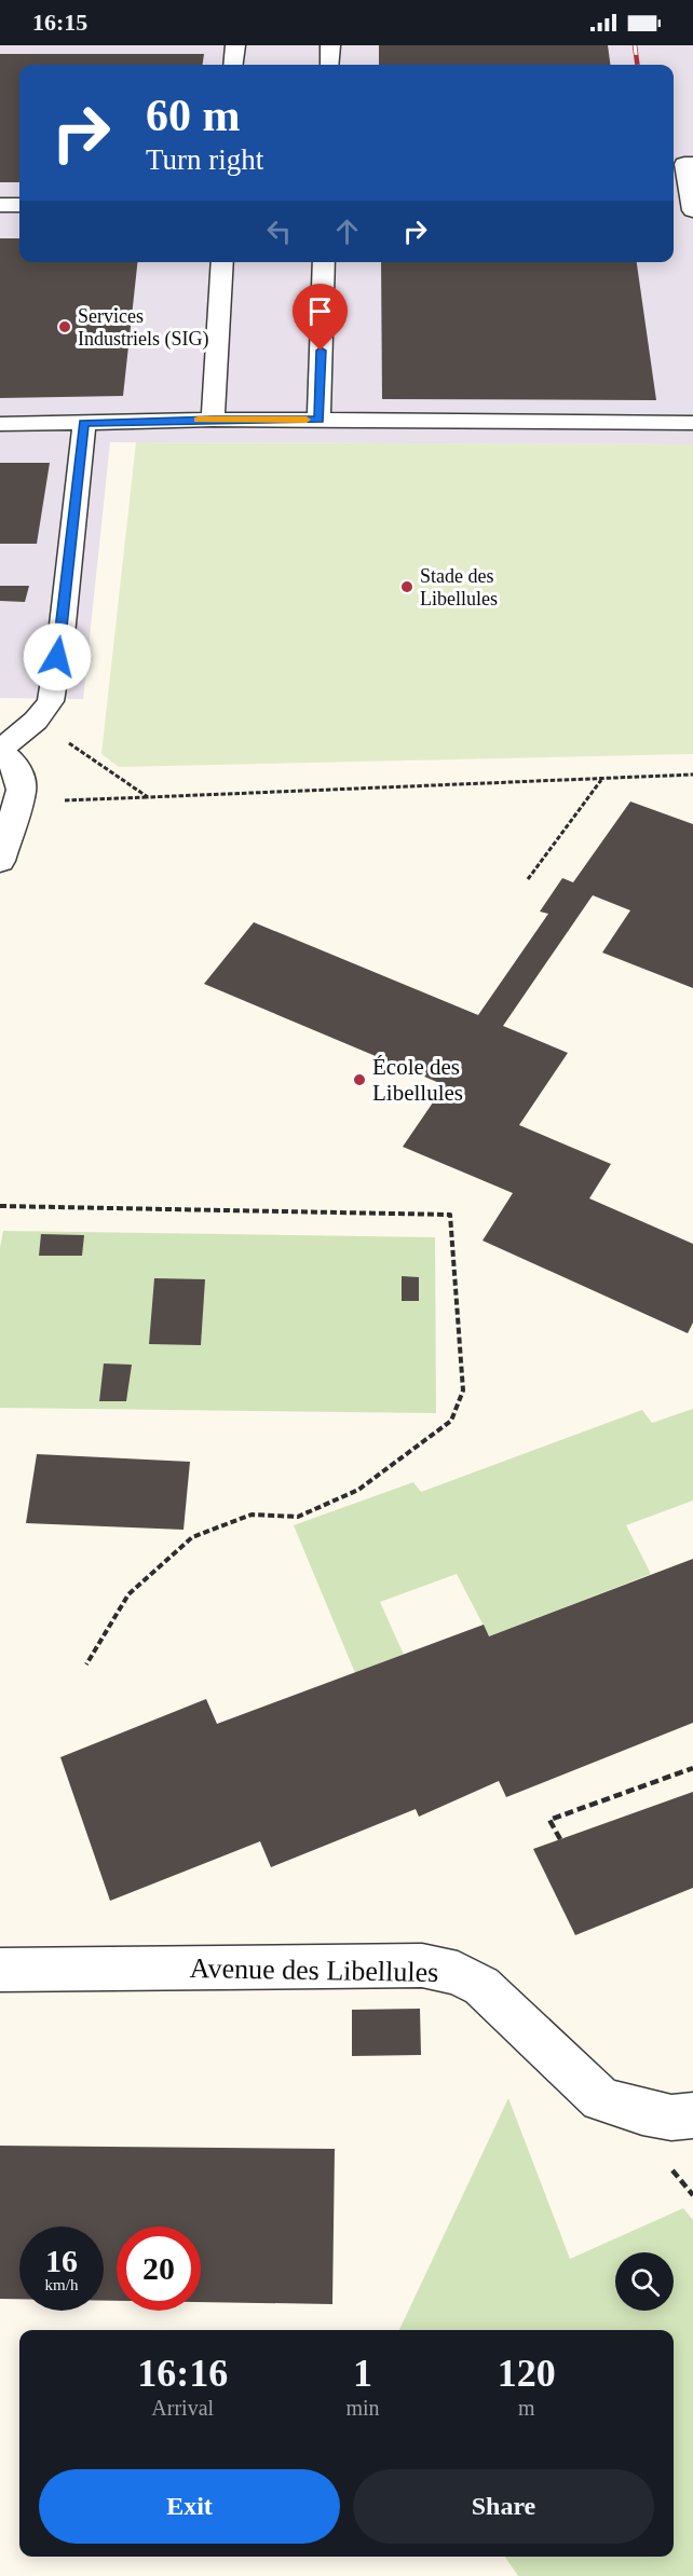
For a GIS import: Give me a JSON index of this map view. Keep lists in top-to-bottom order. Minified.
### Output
{"streets":{"street":["Avenue des Libellules"]},"places":["Services Industriels (SIG)","Stade des Libellules","École des Libellules"],"page":{"status":"16:15","turn":["60 m","Turn right"],"speed":"16 km/h","limit":"20","eta":["16:16","Arrival","1","min","120","m"],"buttons":["Exit","Share"]}}
